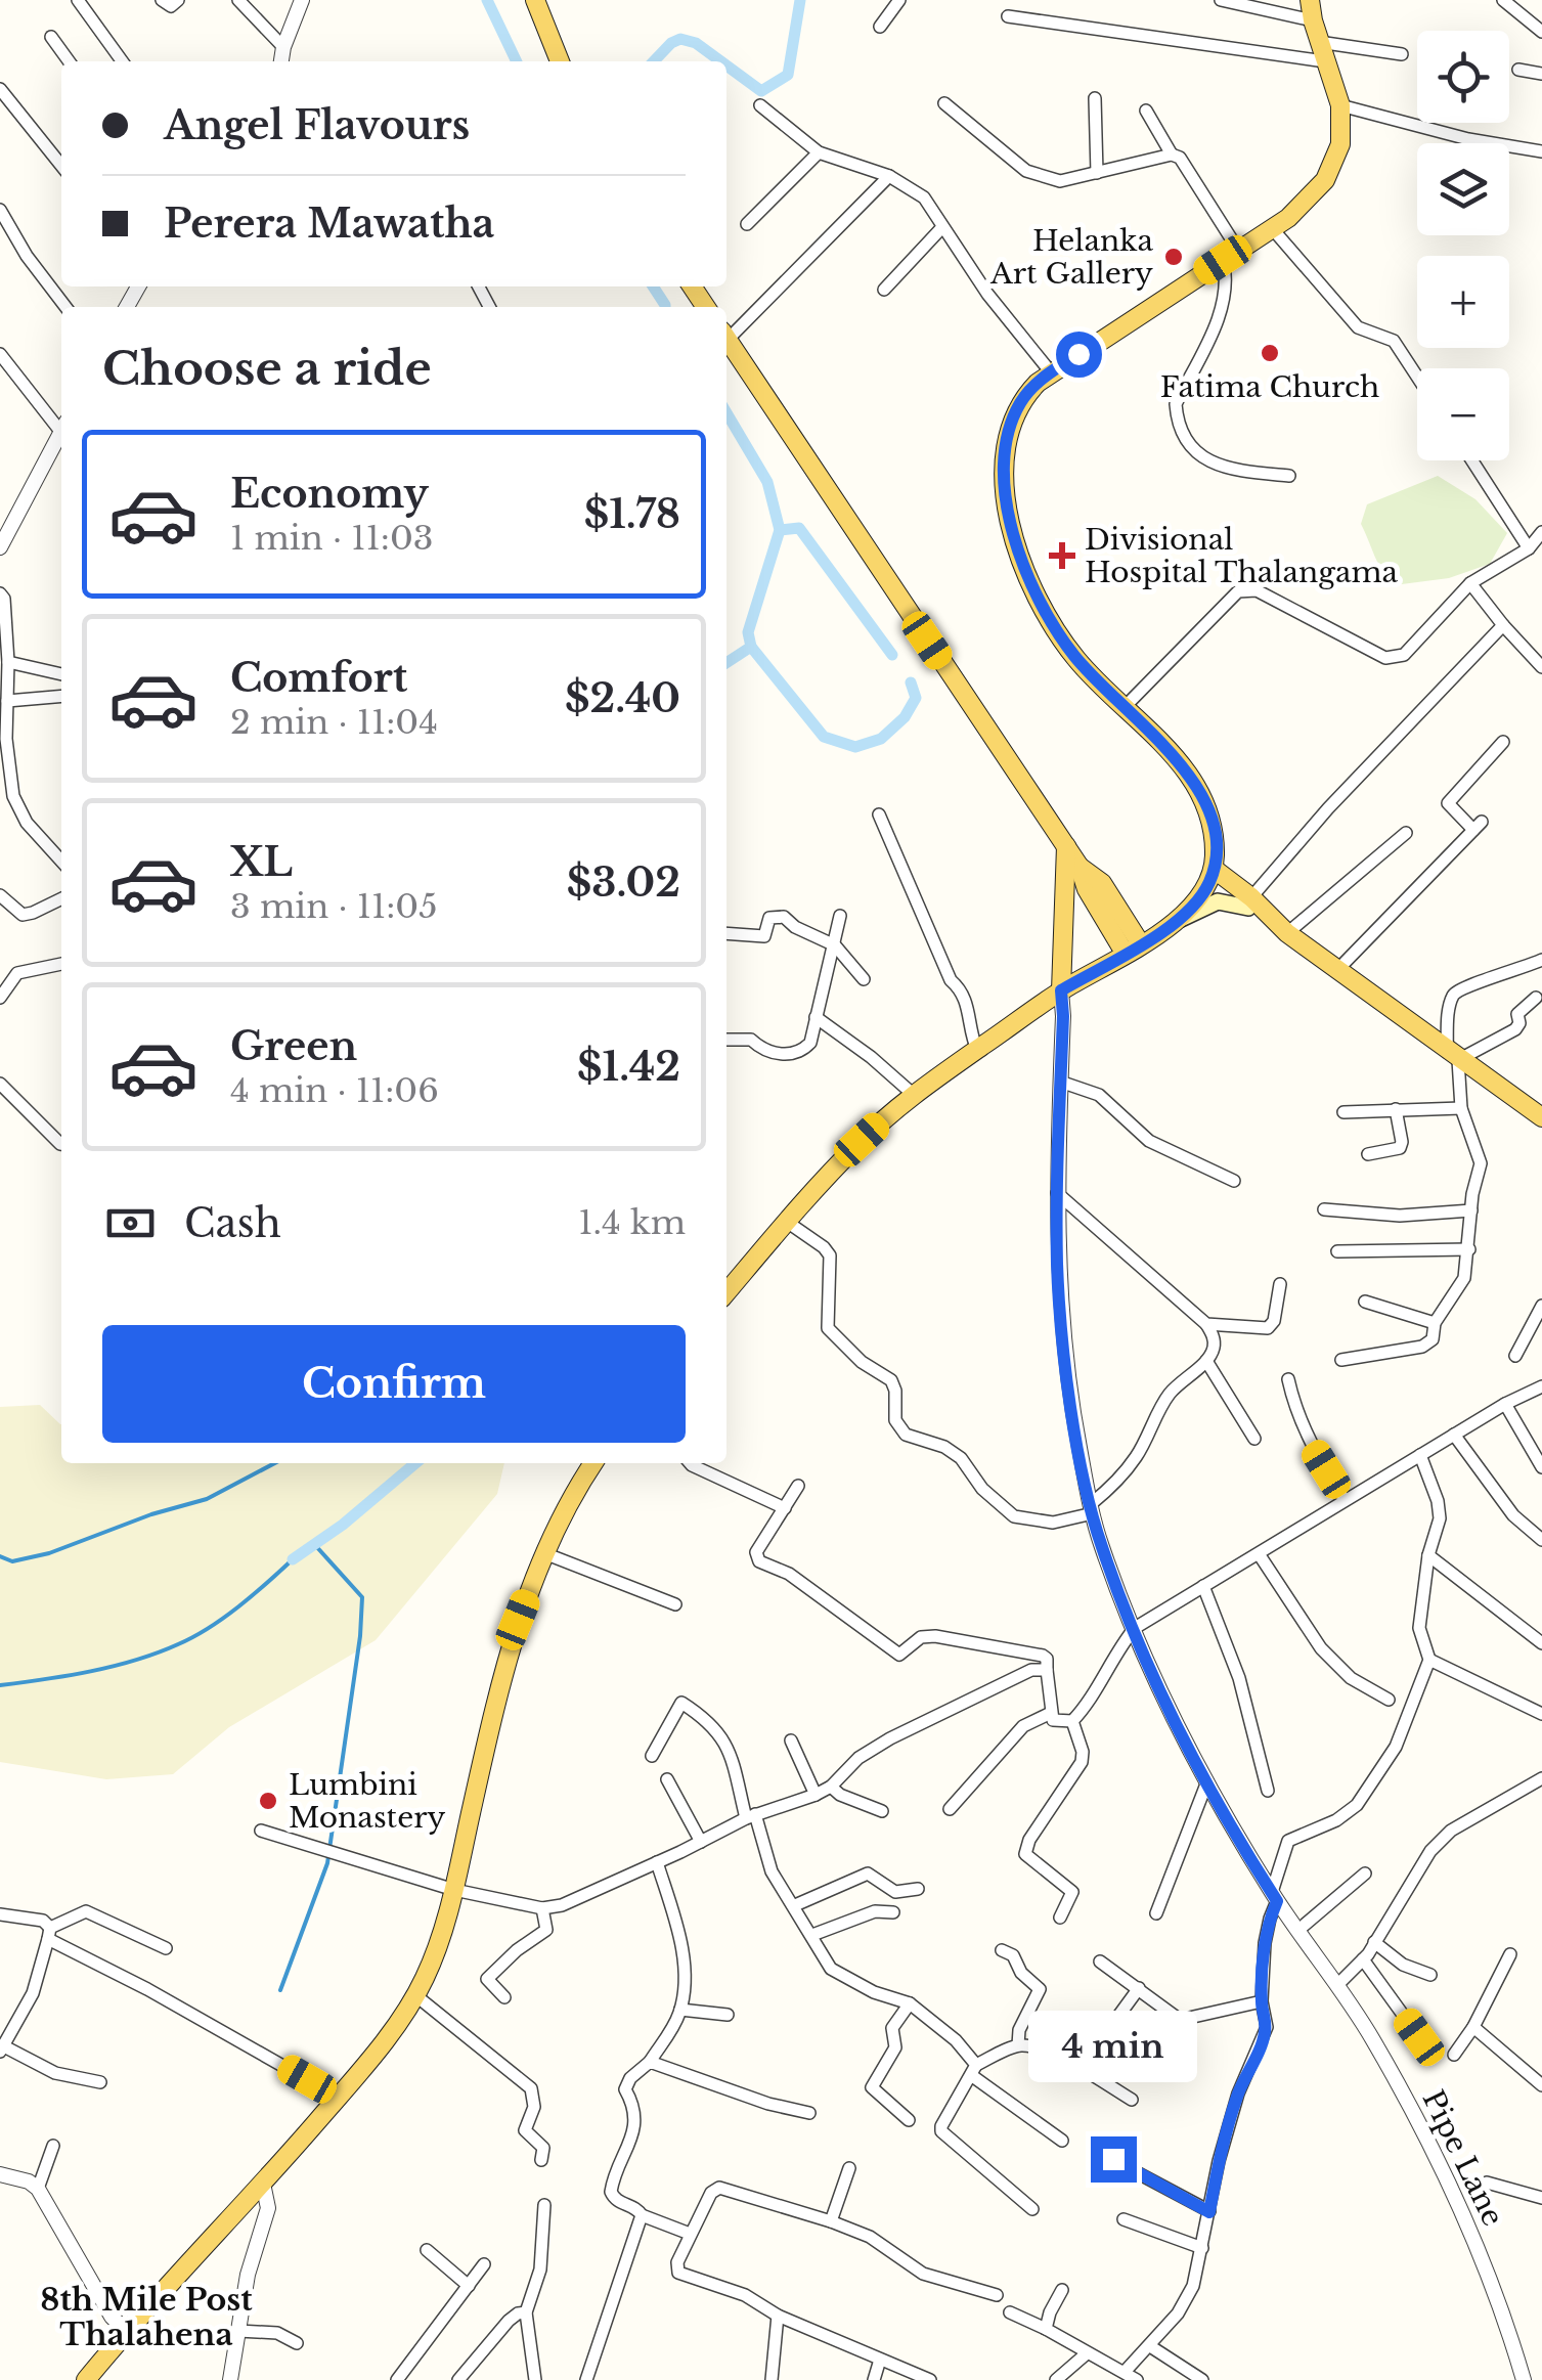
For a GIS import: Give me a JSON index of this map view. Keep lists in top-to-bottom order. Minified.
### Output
{"streets":{"street":["Pipe Lane"]},"districts":["8th Mile Post Thalahena"],"places":{"other":["Helanka Art Gallery","Fatima Church","Lumbini Monastery"],"health":["Divisional Hospital Thalangama"]},"page":{"map_buttons":["+","−"],"banner":["Angel Flavours","Perera Mawatha"],"heading":"Choose a ride","list":[{"name":"Economy","note":"1 min · 11:03","value":"$1.78"},{"name":"Comfort","note":"2 min · 11:04","value":"$2.40"},{"name":"XL","note":"3 min · 11:05","value":"$3.02"},{"name":"Green","note":"4 min · 11:06","value":"$1.42"}],"pay":["Cash","1.4 km"],"buttons":"Confirm","bubble":"4 min"}}
